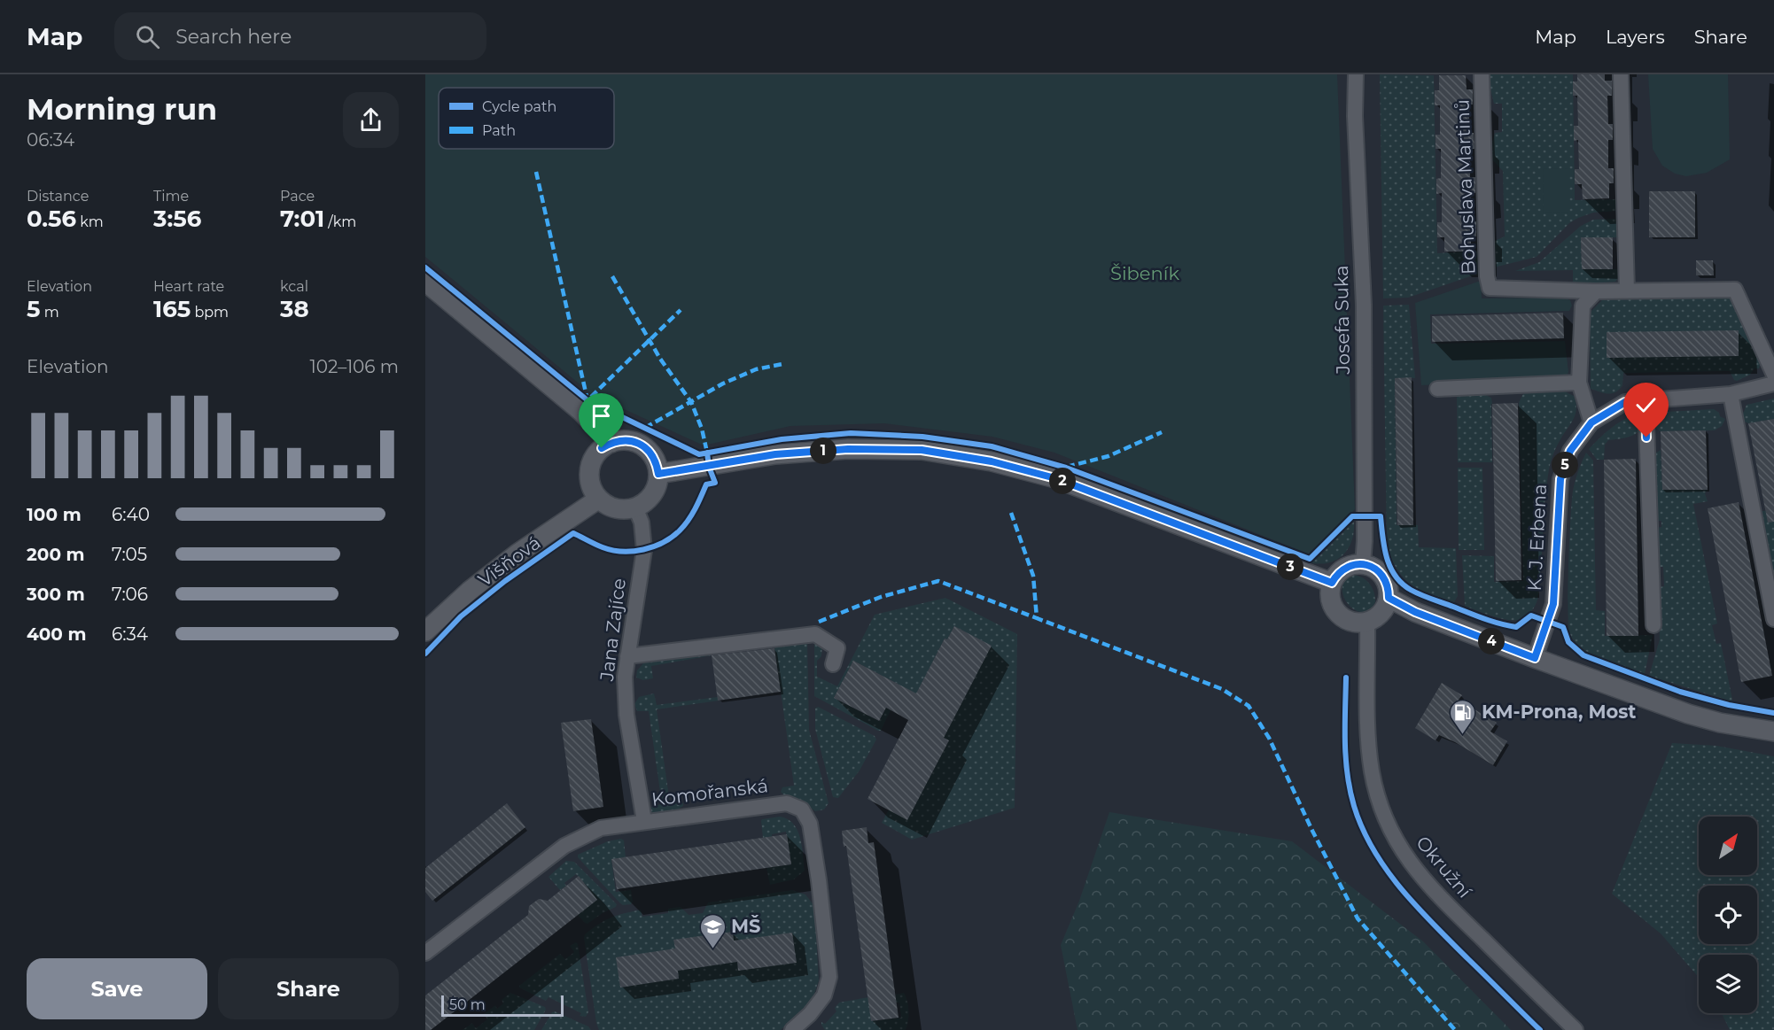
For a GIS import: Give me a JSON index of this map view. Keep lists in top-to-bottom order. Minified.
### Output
{"streets":{"street":["Bohuslava Martinů","Josefa Suka","K. J. Erbena","Višňová","Jana Zajíce","Komořanská","Okružní"]},"crossings":[["Josefa Suka","Okružní"],["Višňová","Jana Zajíce"],["Jana Zajíce","Komořanská"]],"parks":["Šibeník"],"places":{"fuel station":["KM-Prona, Most"],"school or university":["MŠ"]},"legend":["Cycle path","Path"],"scale_bar":"50 m","north":"top right","page":{"header":"Map","search":"Search here","nav":["Map","Layers","Share"],"heading":["Morning run","06:34"],"stats":[["Distance","0.56 km"],["Time","3:56"],["Pace","7:01 /km"],["Elevation","5 m"],["Heart rate","165 bpm"],["kcal","38"]],"chart":["Elevation","102–106 m"],"pins":["1","5","2","3","4"],"list":[{"name":"100 m","note":"6:40"},{"name":"200 m","note":"7:05"},{"name":"300 m","note":"7:06"},{"name":"400 m","note":"6:34"}],"buttons":["Save","Share"],"scale":"50 m"}}
